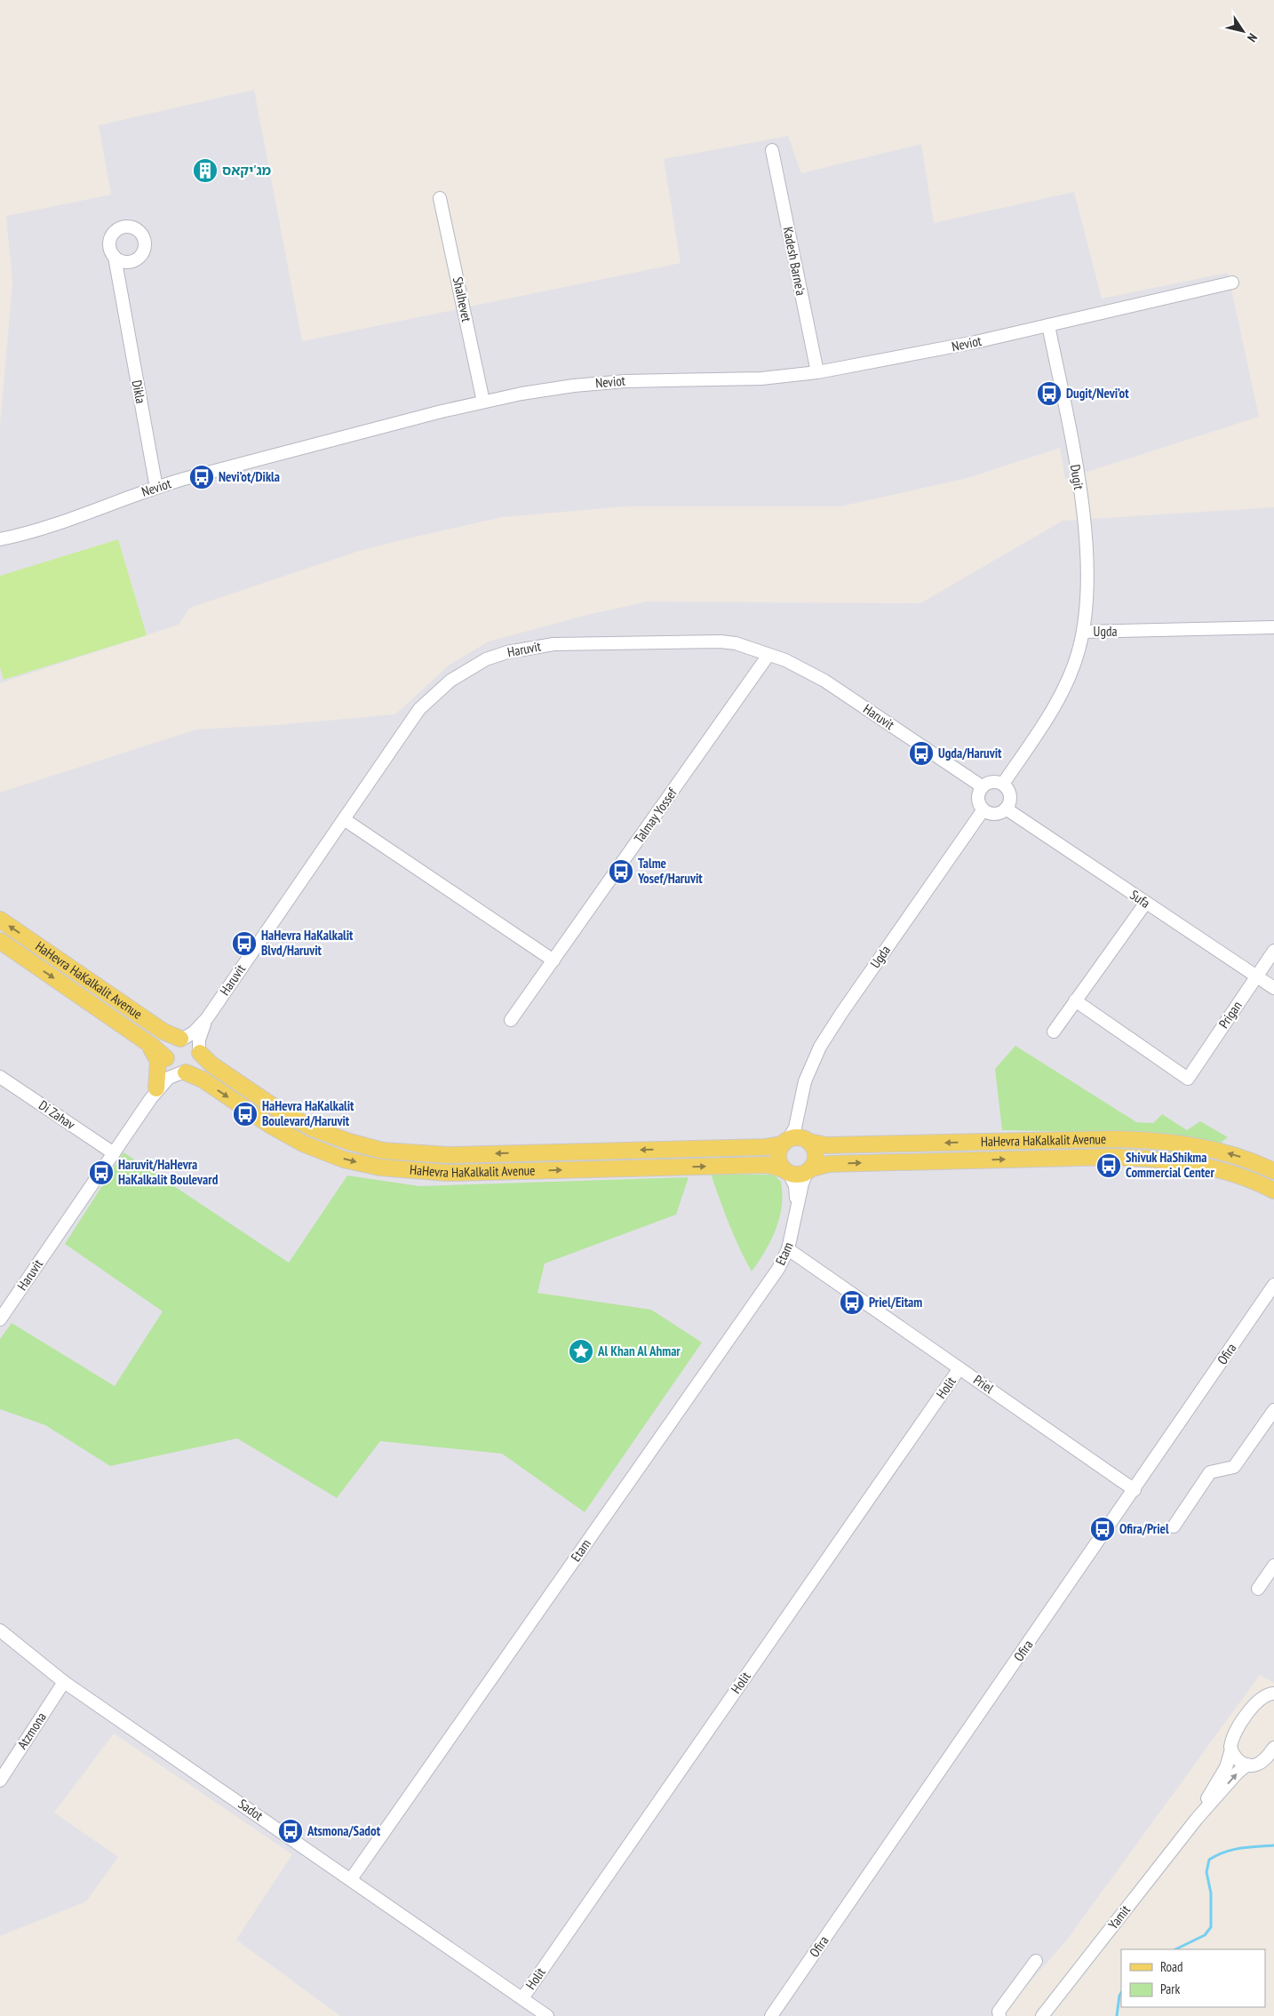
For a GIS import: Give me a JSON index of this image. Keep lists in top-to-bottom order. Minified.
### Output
{"streets":{"main road":["HaHevra HaKalkalit Avenue"],"street":["Kadesh Barne'a","Shalhevet","Neviot","Dikla","Dugit","Ugda","Haruvit","Talmay Yossef","Sufa","Prigan","Di Zahav","Etam","Ofira","Priel","Holit","Atzmona","Sadot","Yamit"]},"crossings":[["Kadesh Barne'a","Neviot"],["Shalhevet","Neviot"],["Neviot","Dikla"],["Neviot","Dugit"],["Dugit","Ugda"],["Ugda","Haruvit"],["Ugda","Sufa"],["Ugda","HaHevra HaKalkalit Avenue"],["Ugda","Etam"],["Haruvit","Talmay Yossef"],["Haruvit","Sufa"],["Haruvit","HaHevra HaKalkalit Avenue"],["Haruvit","Di Zahav"],["Sufa","Prigan"],["HaHevra HaKalkalit Avenue","Etam"],["Etam","Priel"],["Etam","Sadot"],["Ofira","Priel"],["Priel","Holit"],["Holit","Sadot"],["Atzmona","Sadot"]],"places":{"building":["מג'יקאס"],"bus stop":["Dugit/Nevi’ot","Nevi’ot/Dikla","Ugda/Haruvit","Talme Yosef/Haruvit","HaHevra HaKalkalit Blvd/Haruvit","HaHevra HaKalkalit Boulevard/Haruvit","Shivuk HaShikma Commercial Center","Haruvit/HaHevra HaKalkalit Boulevard","Priel/Eitam","Ofira/Priel","Atsmona/Sadot"],"place":["Al Khan Al Ahmar"]},"legend":["Road","Park"],"north":"bottom right"}
